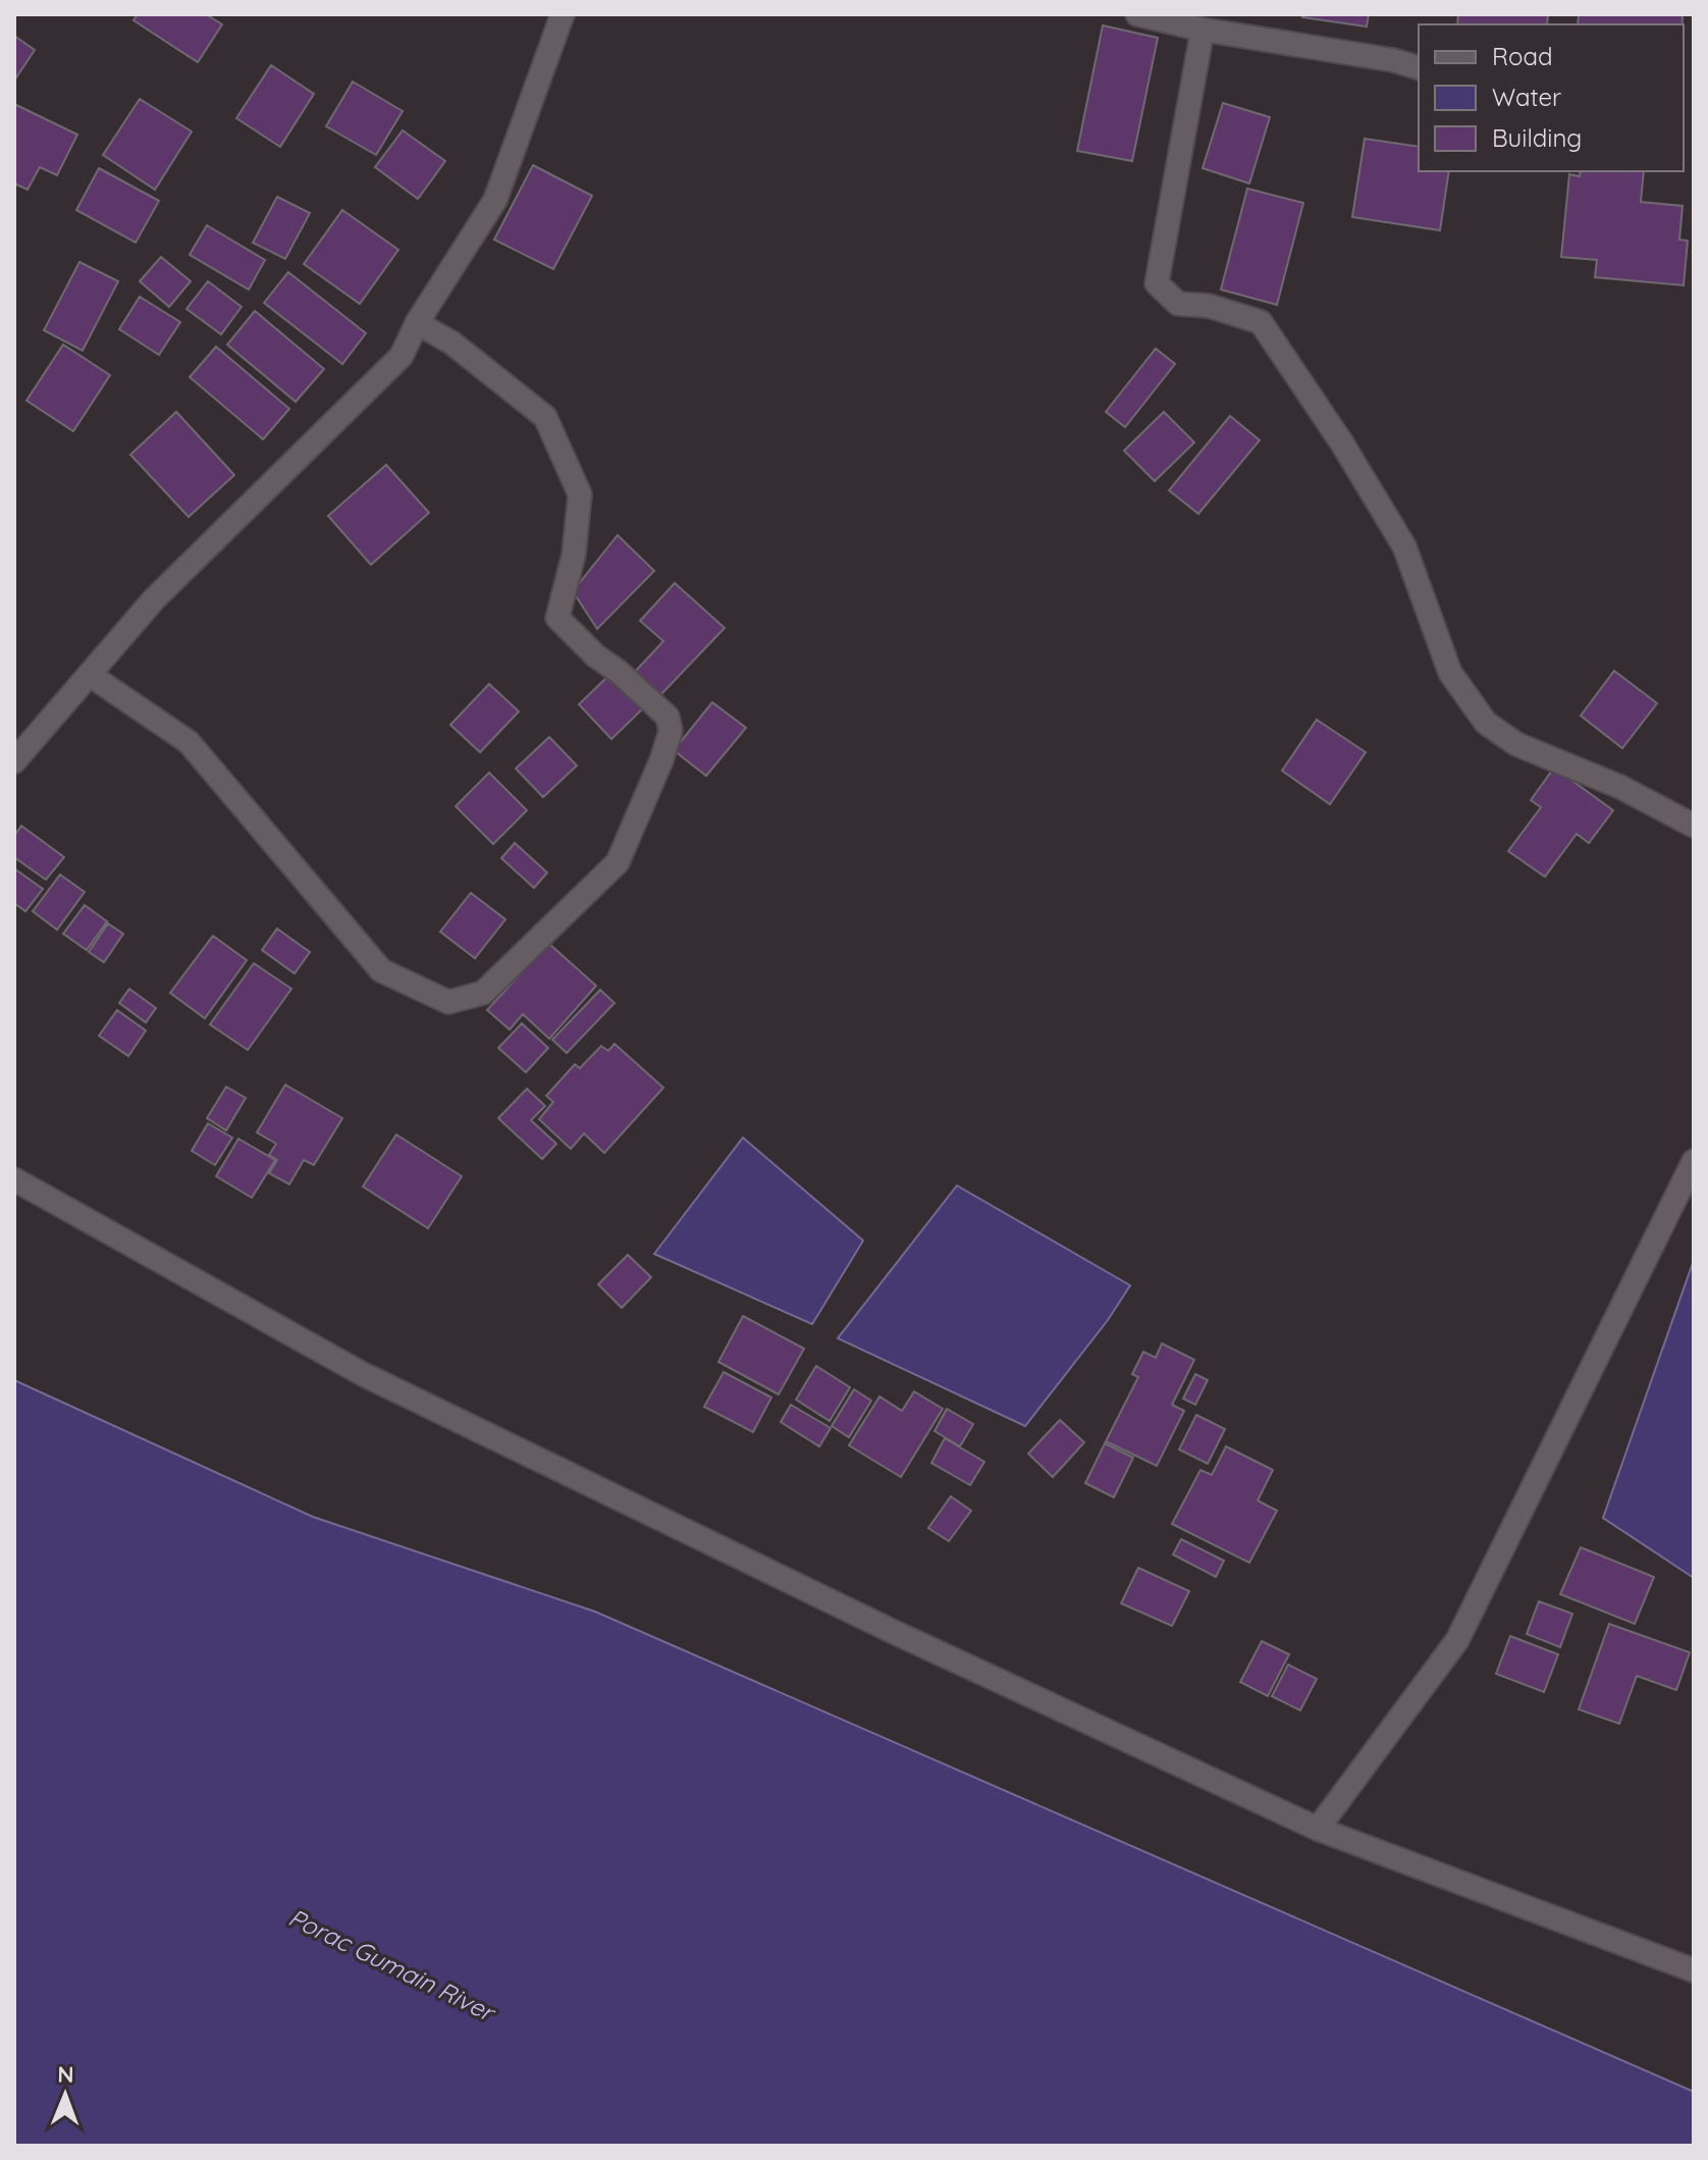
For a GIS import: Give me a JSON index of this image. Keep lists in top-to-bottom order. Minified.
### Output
{"water":["Porac Gumain River"],"legend":["Road","Water","Building"],"north":"top"}
